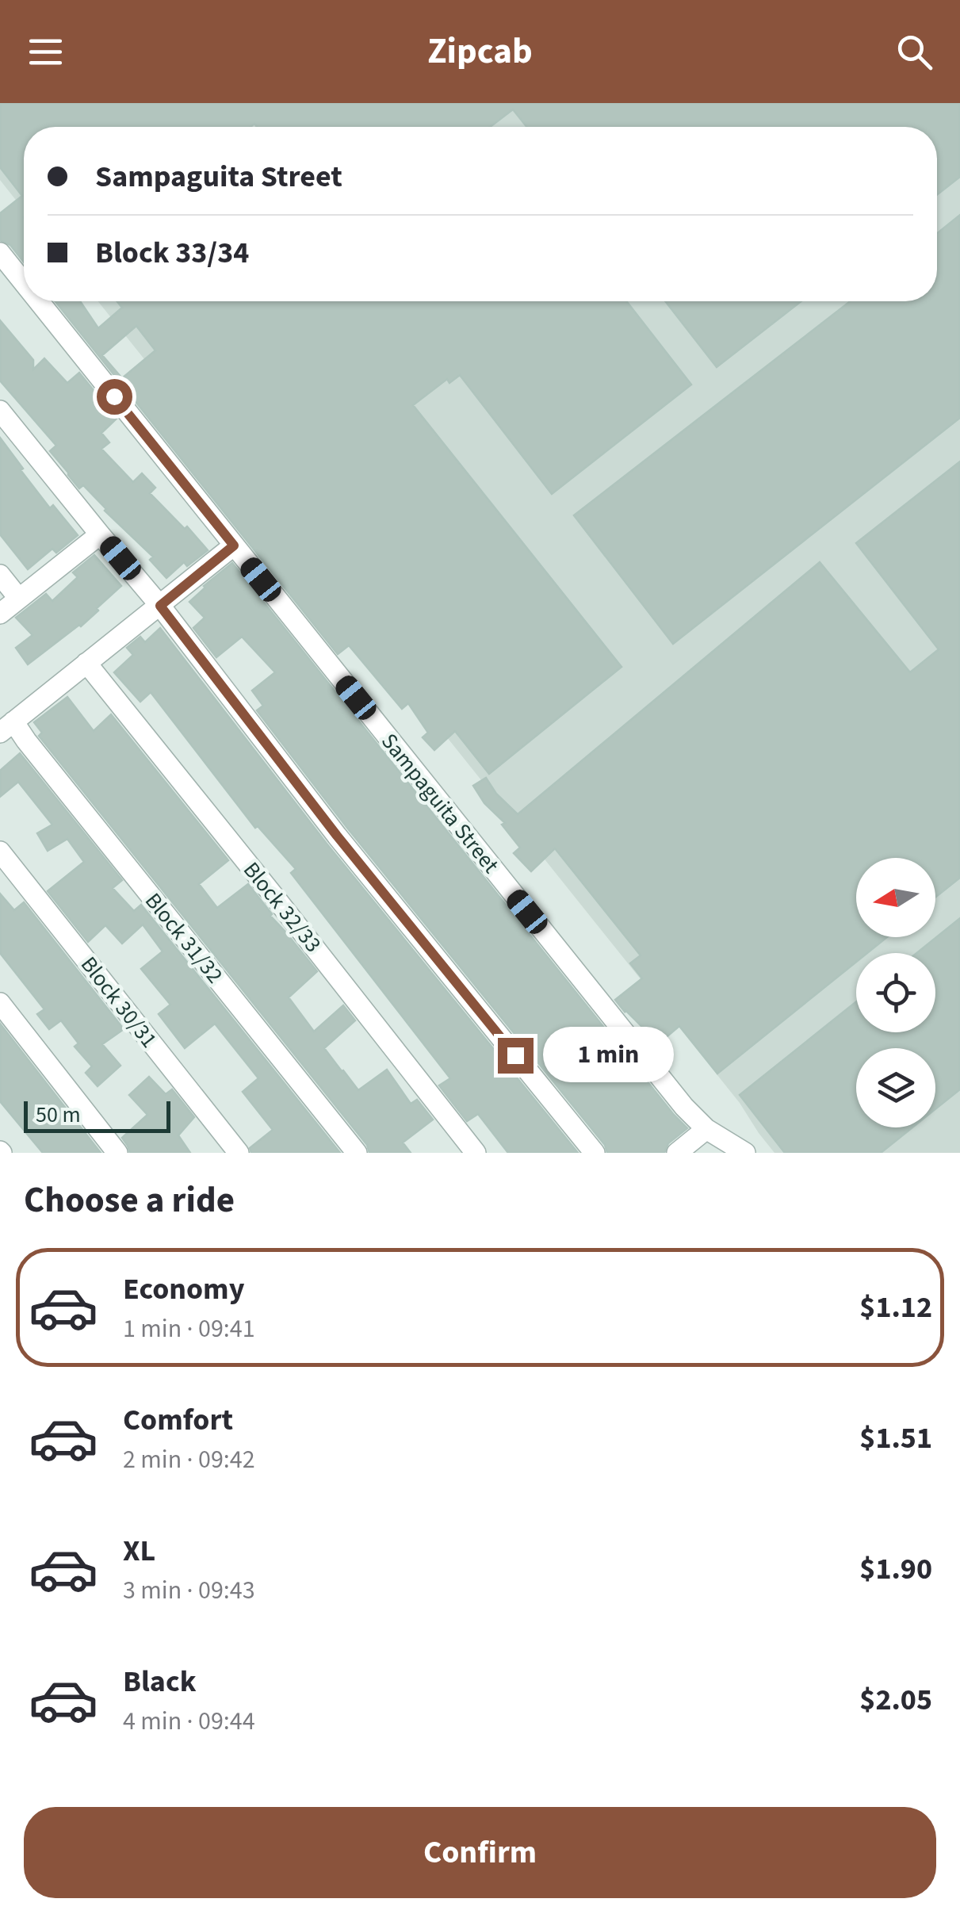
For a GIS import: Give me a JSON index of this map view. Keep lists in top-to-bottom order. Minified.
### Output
{"streets":{"street":["Sampaguita Street","Block 32/33","Block 31/32","Block 30/31"]},"scale_bar":"50 m","north":"left","page":{"header":"Zipcab","banner":["Sampaguita Street","Block 33/34"],"bubble":"1 min","scale":"50 m","heading":"Choose a ride","list":[{"name":"Economy","note":"1 min · 09:41","value":"$1.12"},{"name":"Comfort","note":"2 min · 09:42","value":"$1.51"},{"name":"XL","note":"3 min · 09:43","value":"$1.90"},{"name":"Black","note":"4 min · 09:44","value":"$2.05"}],"buttons":"Confirm"}}
